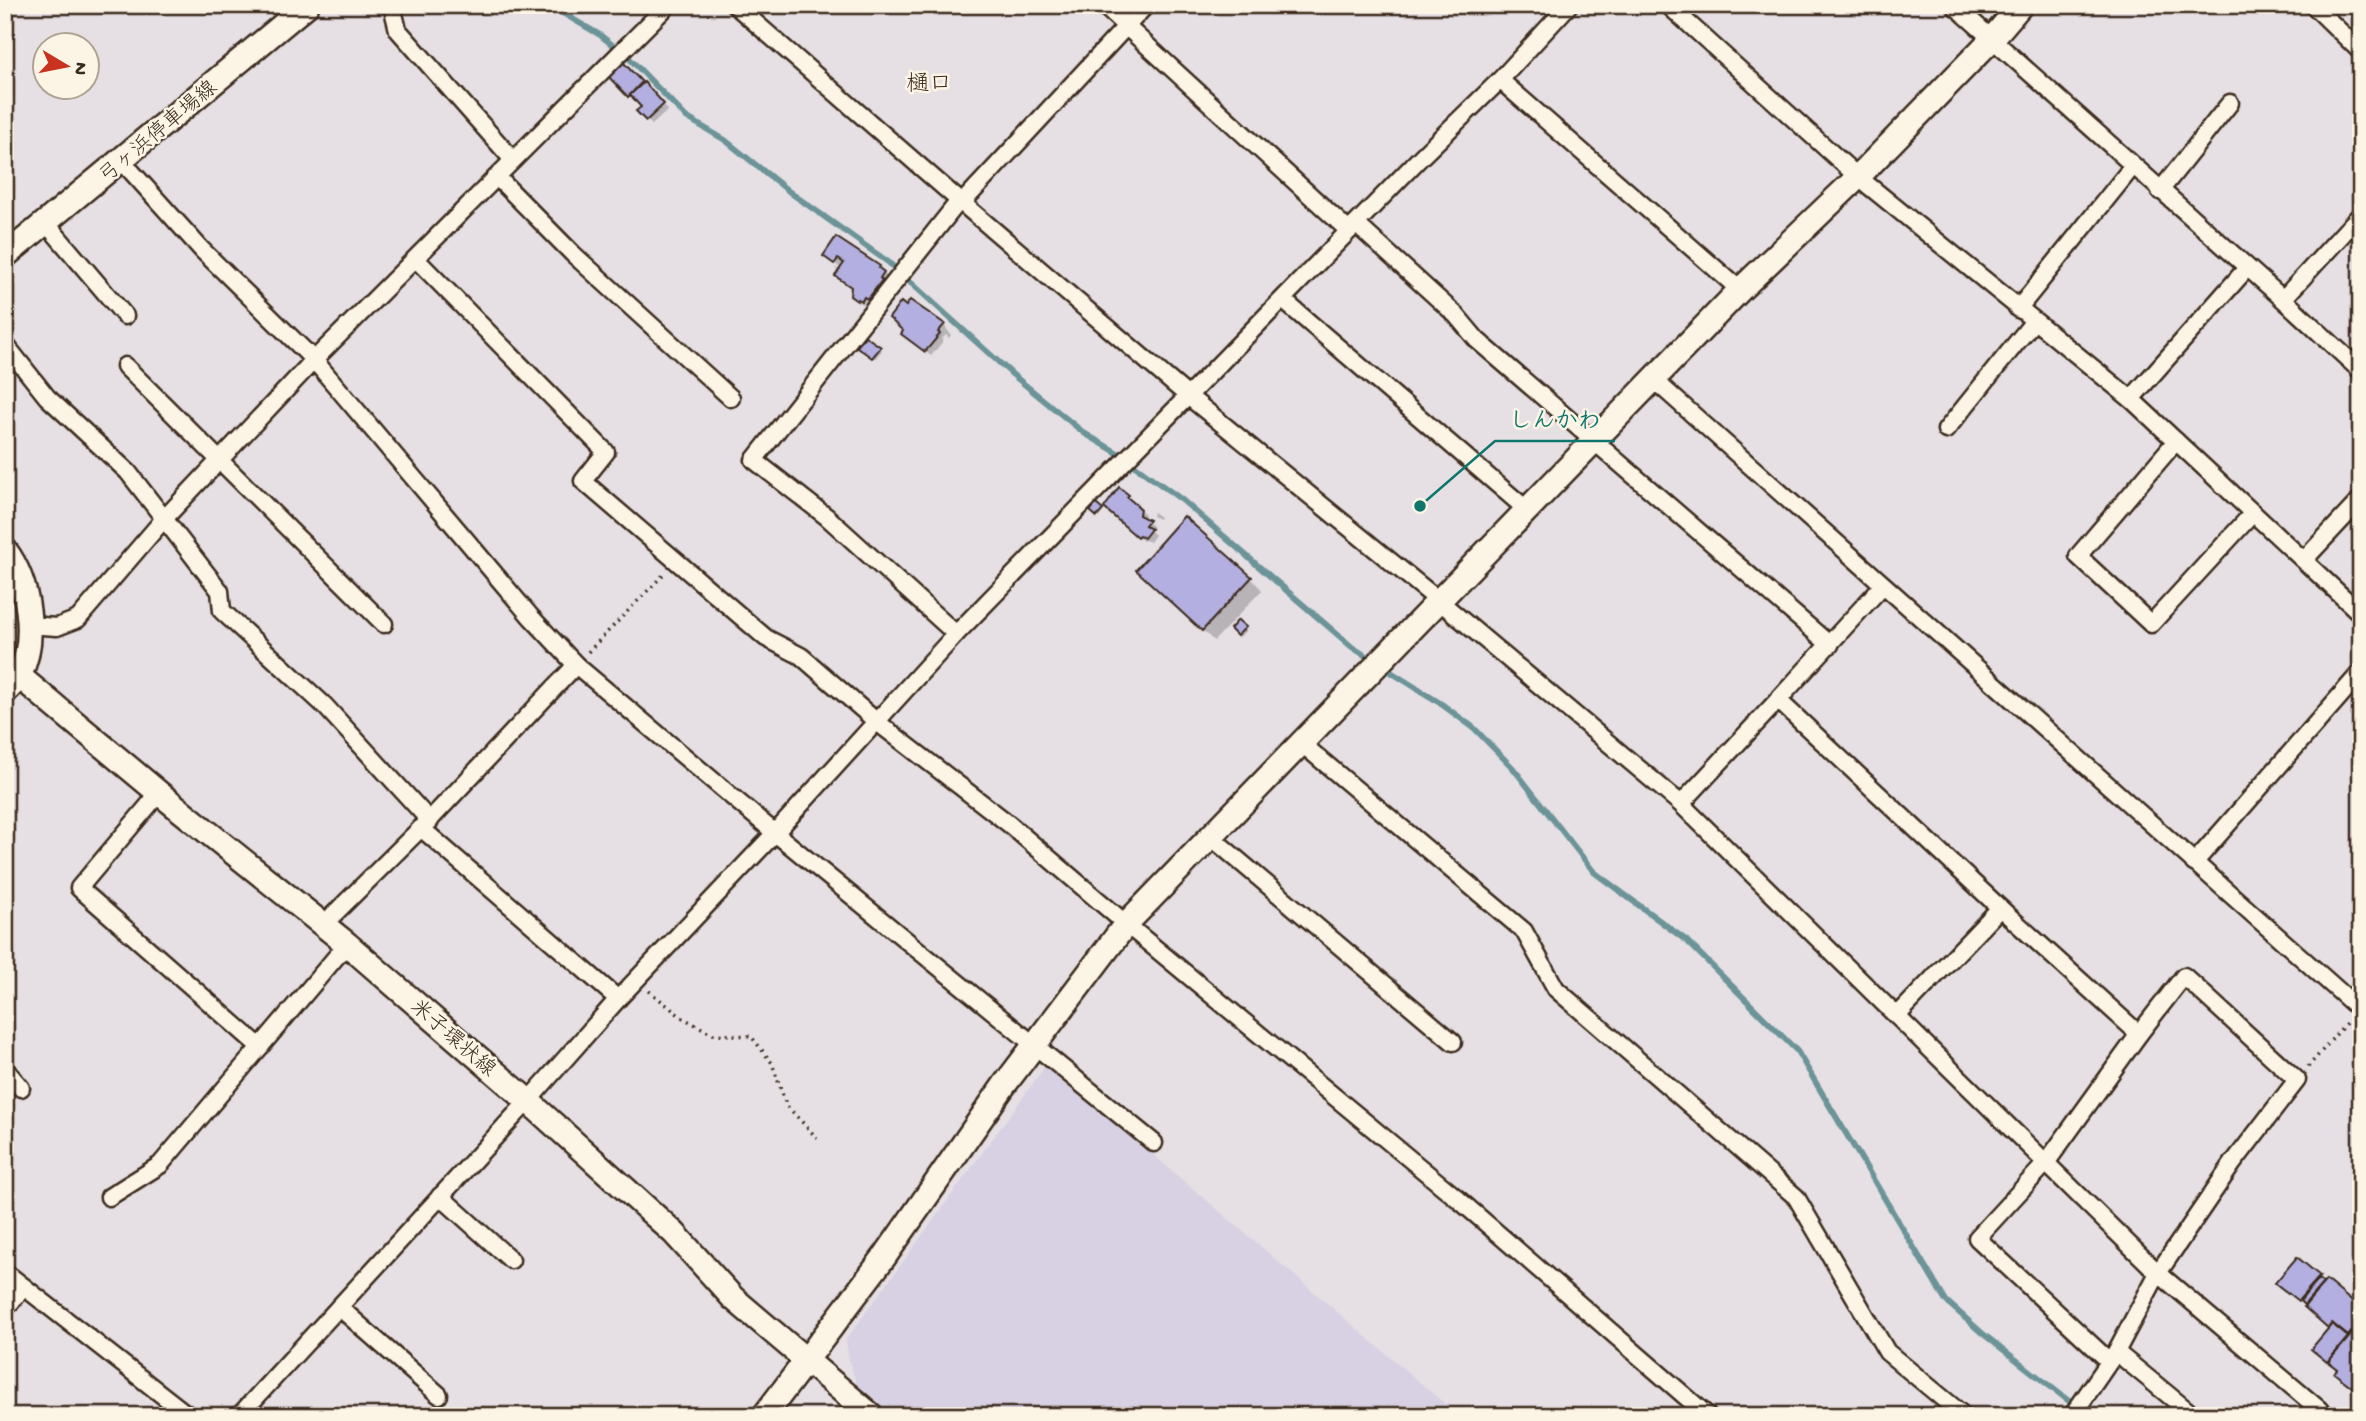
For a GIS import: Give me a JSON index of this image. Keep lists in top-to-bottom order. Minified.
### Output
{"streets":{"street":["弓ヶ浜停車場線","米子環状線"]},"districts":["樋口"],"places":["しんかわ"],"north":"right"}
